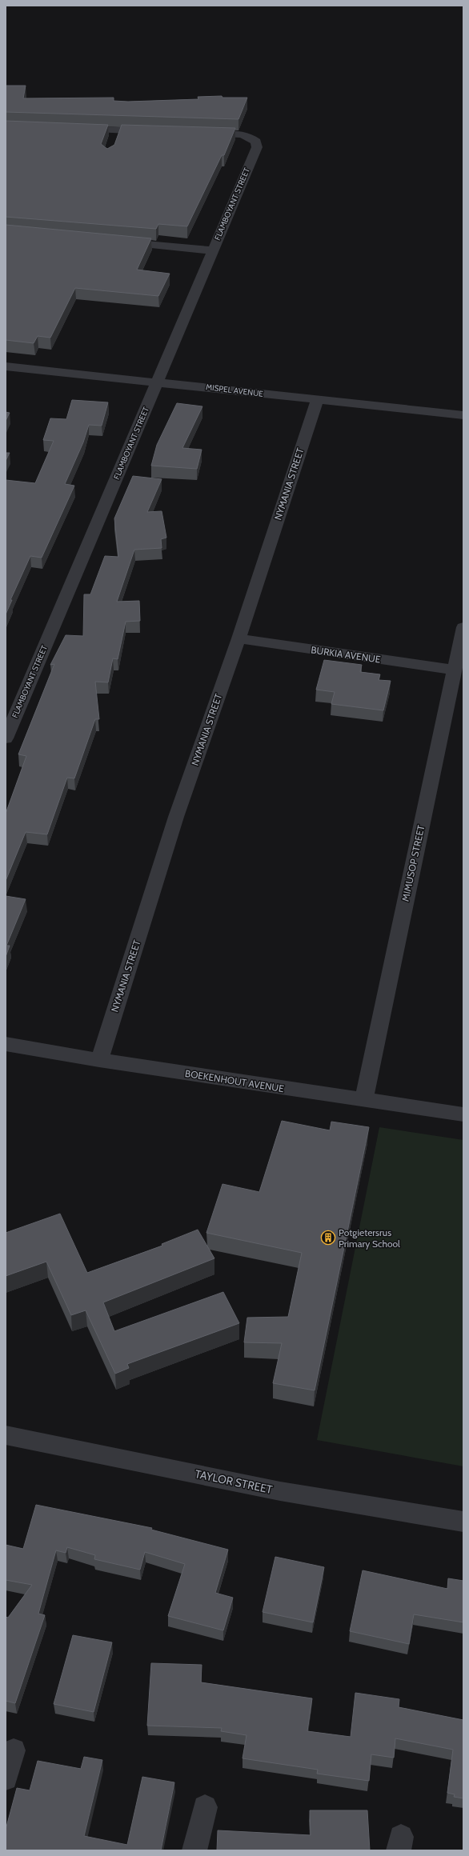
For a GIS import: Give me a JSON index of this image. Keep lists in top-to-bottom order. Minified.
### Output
{"streets":{"street":["FLAMBOYANT STREET","MISPEL AVENUE","NYMANIA STREET","BURKIA AVENUE","MIMUSOP STREET","BOEKENHOUT AVENUE","TAYLOR STREET"]},"crossings":[["FLAMBOYANT STREET","MISPEL AVENUE"],["MISPEL AVENUE","NYMANIA STREET"],["NYMANIA STREET","BURKIA AVENUE"],["NYMANIA STREET","BOEKENHOUT AVENUE"],["BURKIA AVENUE","MIMUSOP STREET"],["MIMUSOP STREET","BOEKENHOUT AVENUE"]],"places":{"building":["Potgietersrus Primary School"]}}
